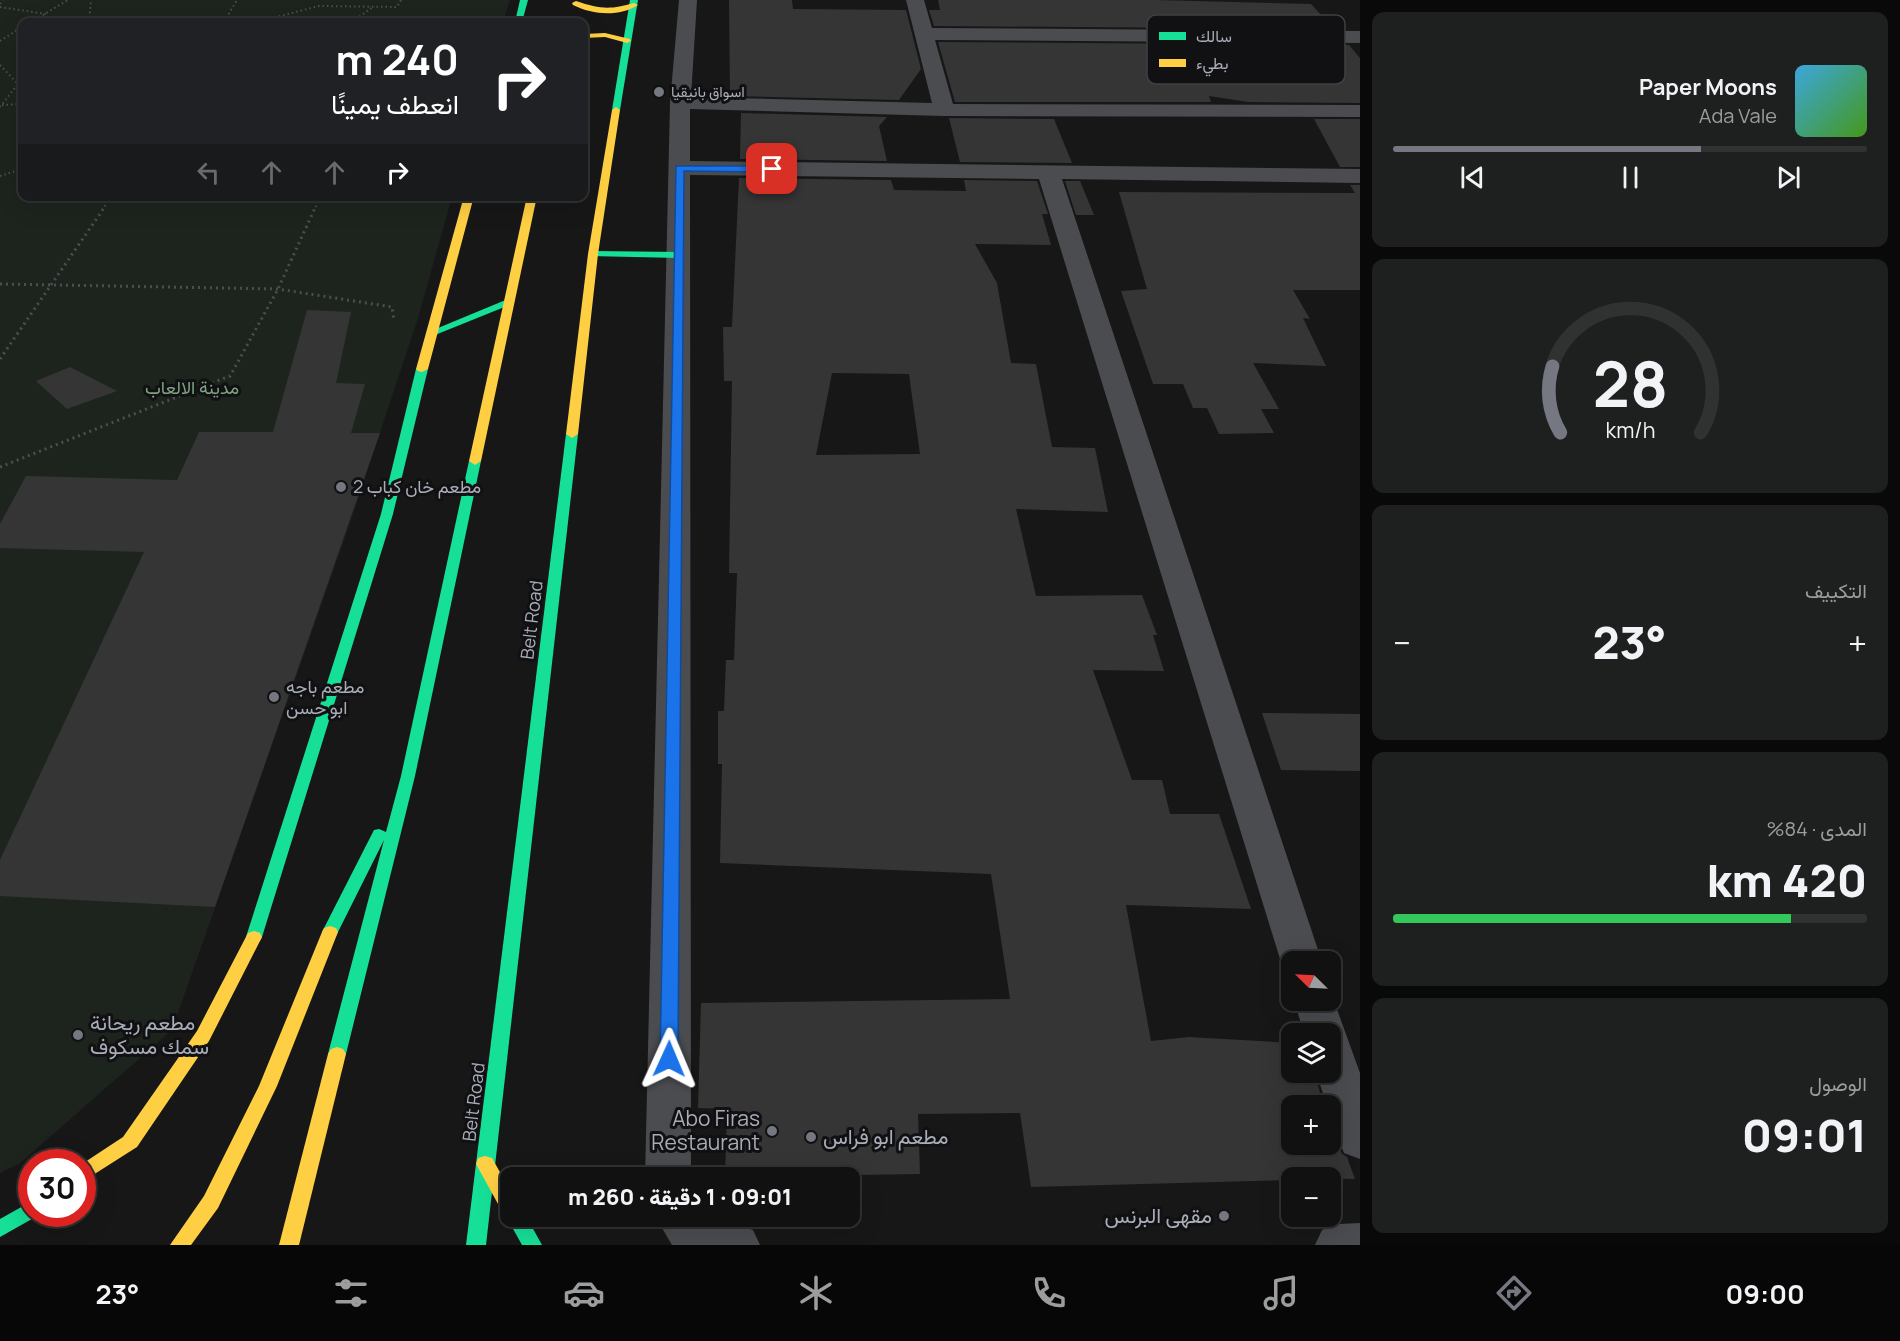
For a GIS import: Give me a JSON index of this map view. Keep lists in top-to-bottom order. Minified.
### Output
{"streets":{"main road":["Belt Road"]},"parks":["مدينة الالعاب"],"places":["اسواق بانيقيا","مطعم خان كباب 2","مطعم باجه ابو حسن","مطعم ريحانة سمك مسكوف","Abo Firas Restaurant","مطعم ابو فراس","مقهى البرنس"],"legend":["سالك","بطيء"],"north":"top left","page":{"turn":["240 m","انعطف يمينًا"],"song":["Paper Moons","Ada Vale"],"tile":["التكييف",["المدى · 84%","420 km"],["الوصول","09:01"]],"heat":["−","23°","+"],"map_buttons":["+","−"],"limit":"30","trip":"09:01 · 1 دقيقة · 260 m","tabs":["09:00","23°"],"gauge":["28","km/h"]}}
